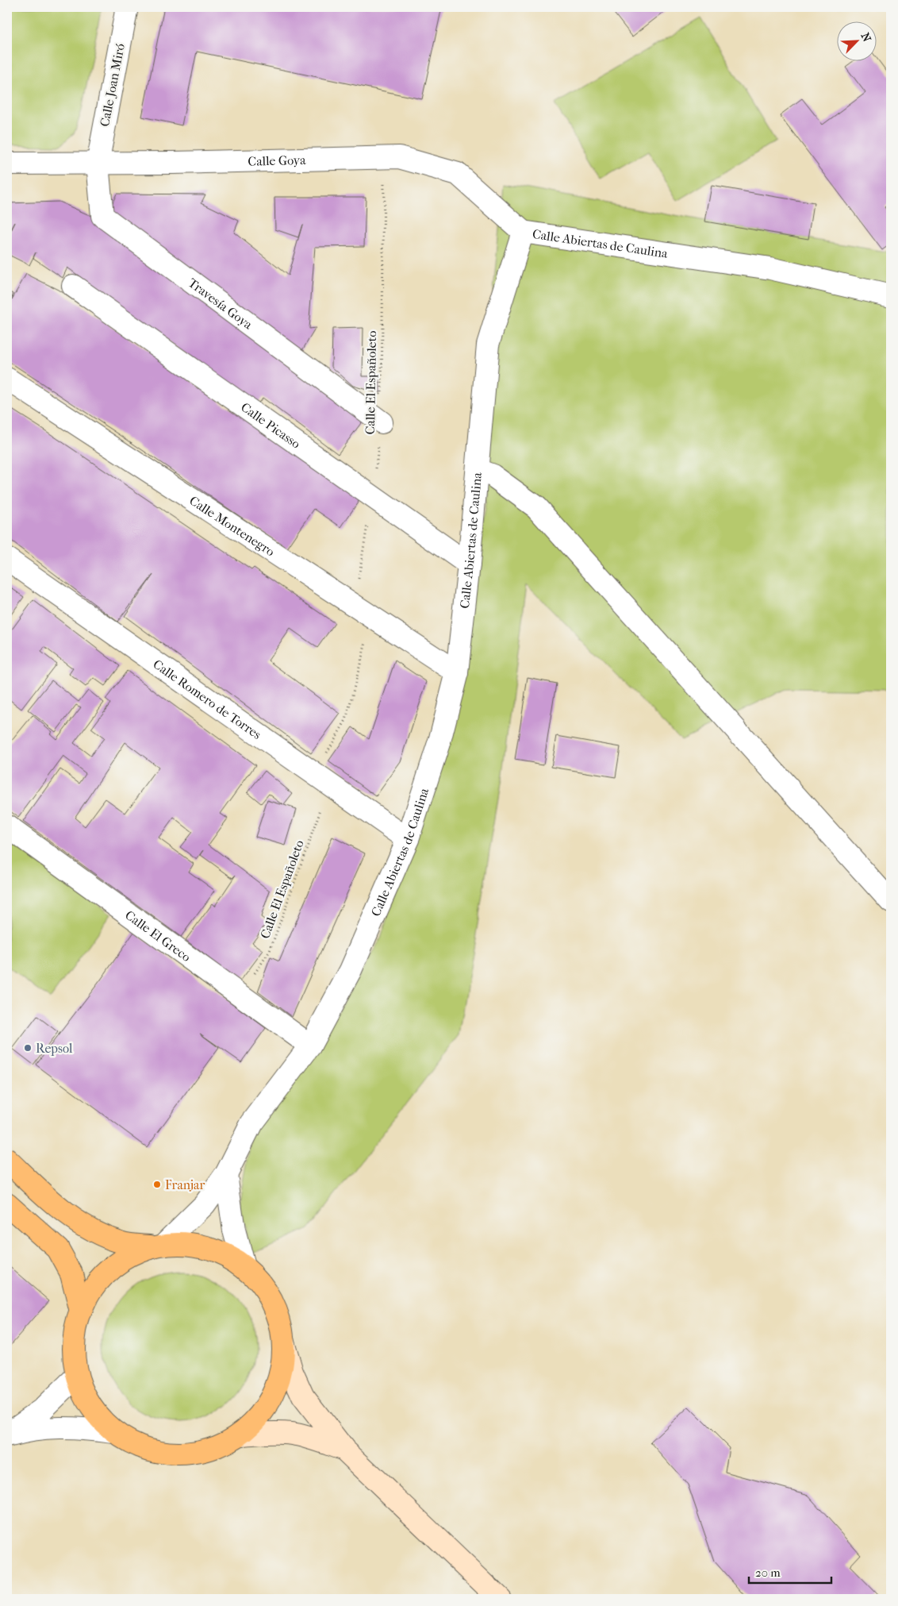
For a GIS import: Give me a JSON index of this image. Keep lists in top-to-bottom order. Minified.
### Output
{"streets":{"street":["Calle Joan Miró","Calle Goya","Calle Abiertas de Caulina","Travesía Goya","Calle Picasso","Calle Montenegro","Calle Romero de Torres","Calle El Greco"],"path":["Calle El Españoleto"]},"crossings":[["Calle Joan Miró","Calle Goya"],["Calle Joan Miró","Travesía Goya"],["Calle Goya","Calle Abiertas de Caulina"],["Calle Goya","Travesía Goya"],["Calle Goya","Calle El Españoleto"],["Calle Abiertas de Caulina","Calle Picasso"],["Calle Abiertas de Caulina","Calle Montenegro"],["Calle Abiertas de Caulina","Calle Romero de Torres"],["Calle Abiertas de Caulina","Calle El Greco"],["Travesía Goya","Calle El Españoleto"],["Calle El Españoleto","Calle Picasso"],["Calle El Españoleto","Calle Montenegro"],["Calle El Españoleto","Calle Romero de Torres"],["Calle El Españoleto","Calle El Greco"]],"places":["Repsol","Franjar"],"scale_bar":"20 m","north":"top right"}
